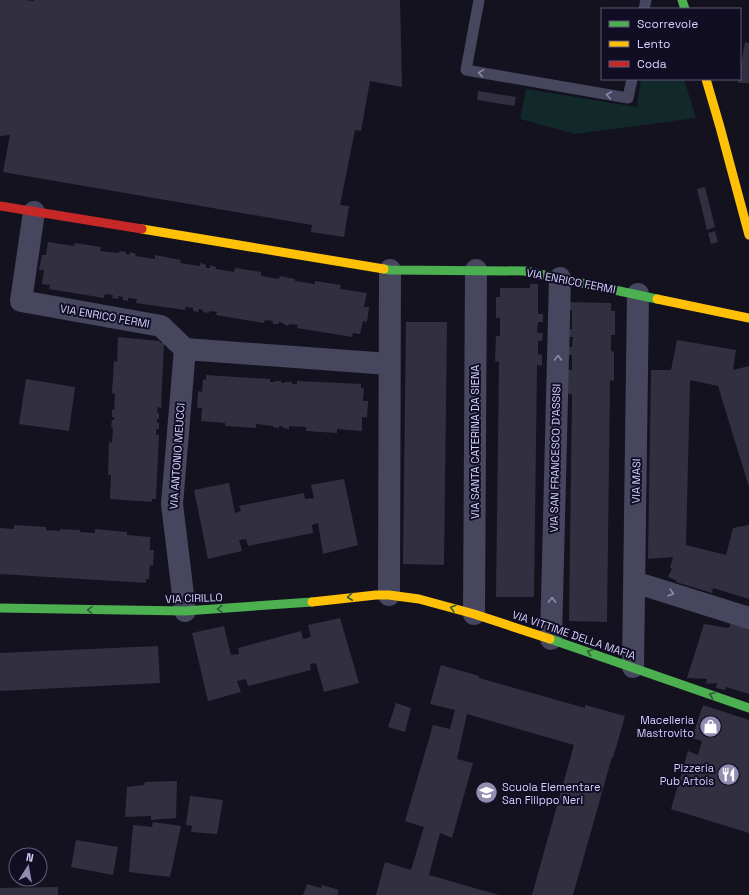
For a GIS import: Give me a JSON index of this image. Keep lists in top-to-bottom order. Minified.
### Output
{"streets":{"street":["VIA ENRICO FERMI","VIA SANTA CATERINA DA SIENA","VIA ANTONIO MEUCCI","VIA SAN FRANCESCO D'ASSISI","VIA MASI","VIA CIRILLO","VIA VITTIME DELLA MAFIA"]},"crossings":[["VIA ENRICO FERMI","VIA SANTA CATERINA DA SIENA"],["VIA ENRICO FERMI","VIA ANTONIO MEUCCI"],["VIA ENRICO FERMI","VIA SAN FRANCESCO D'ASSISI"],["VIA ENRICO FERMI","VIA MASI"],["VIA SANTA CATERINA DA SIENA","VIA VITTIME DELLA MAFIA"],["VIA ANTONIO MEUCCI","VIA CIRILLO"],["VIA SAN FRANCESCO D'ASSISI","VIA VITTIME DELLA MAFIA"],["VIA MASI","VIA VITTIME DELLA MAFIA"],["VIA CIRILLO","VIA VITTIME DELLA MAFIA"]],"one_way":["VIA CIRILLO","VIA VITTIME DELLA MAFIA"],"places":{"shop":["Macelleria Mastrovito"],"restaurant":["Pizzeria Pub Artois"],"school or university":["Scuola Elementare San Filippo Neri"]},"legend":["Scorrevole","Lento","Coda"],"north":"top"}
